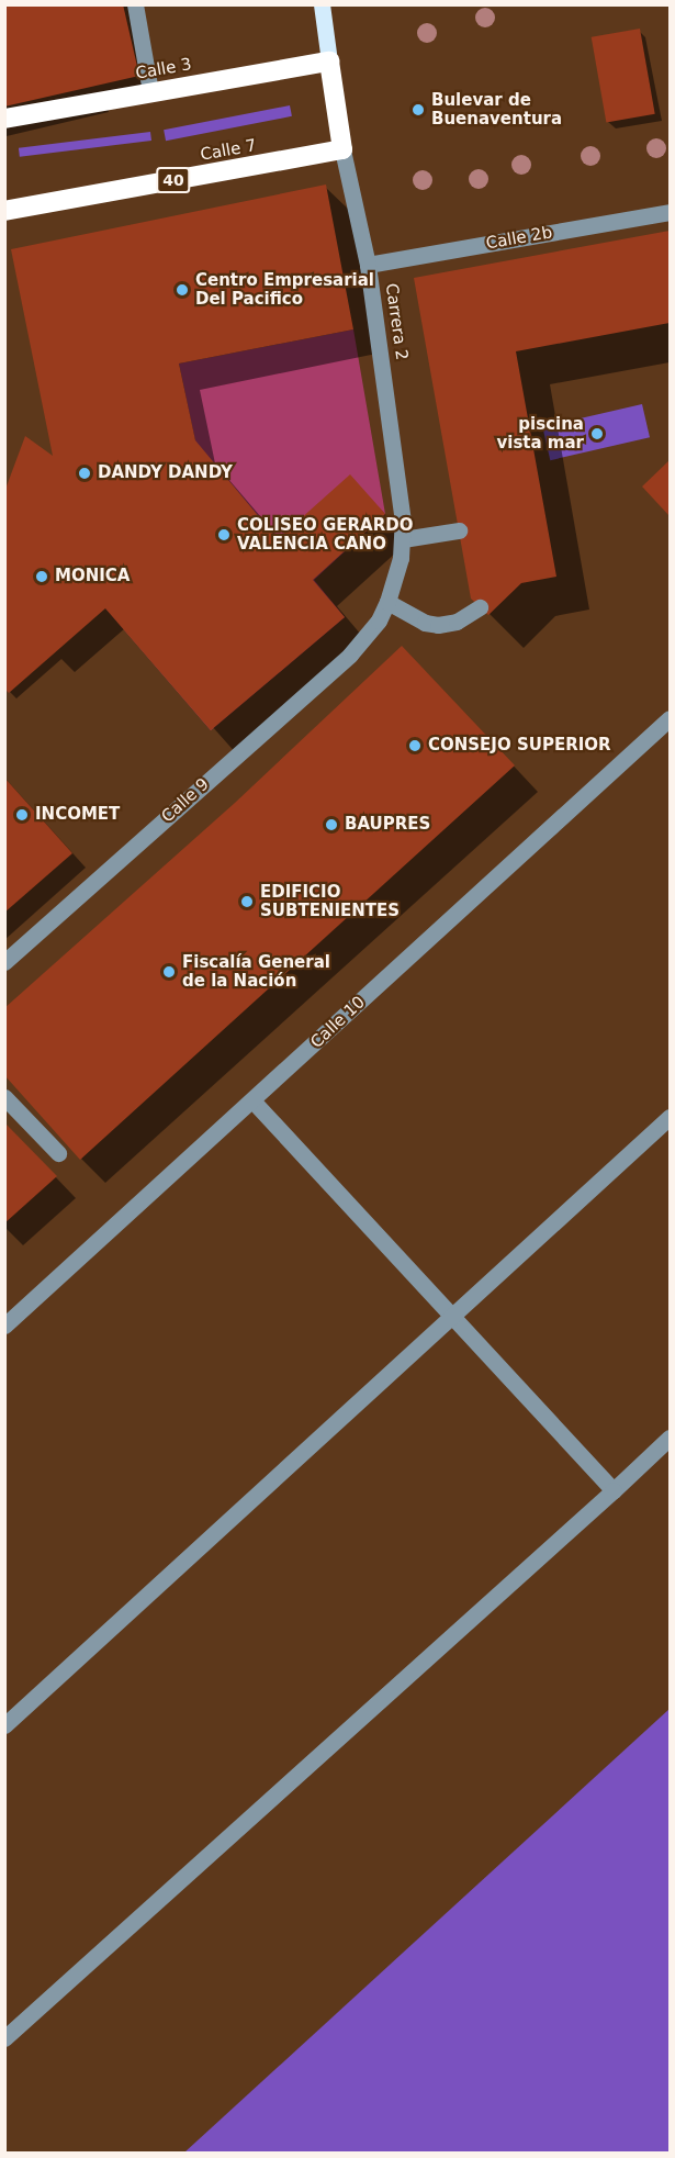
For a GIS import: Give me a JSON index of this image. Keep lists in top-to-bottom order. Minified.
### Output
{"streets":{"highway":["Calle 3","Calle 7","40","Carrera 2"],"street":["Calle 2b","Calle 9","Calle 10"]},"crossings":[["Calle 3","Carrera 2"],["Calle 7","Carrera 2"],["Calle 2b","Carrera 2"],["Carrera 2","Calle 9"]],"places":["Bulevar de Buenaventura","Centro Empresarial Del Pacifico","piscina vista mar","DANDY DANDY","COLISEO GERARDO VALENCIA CANO","MONICA","CONSEJO SUPERIOR","INCOMET","BAUPRES","EDIFICIO SUBTENIENTES","Fiscalía General de la Nación"]}
